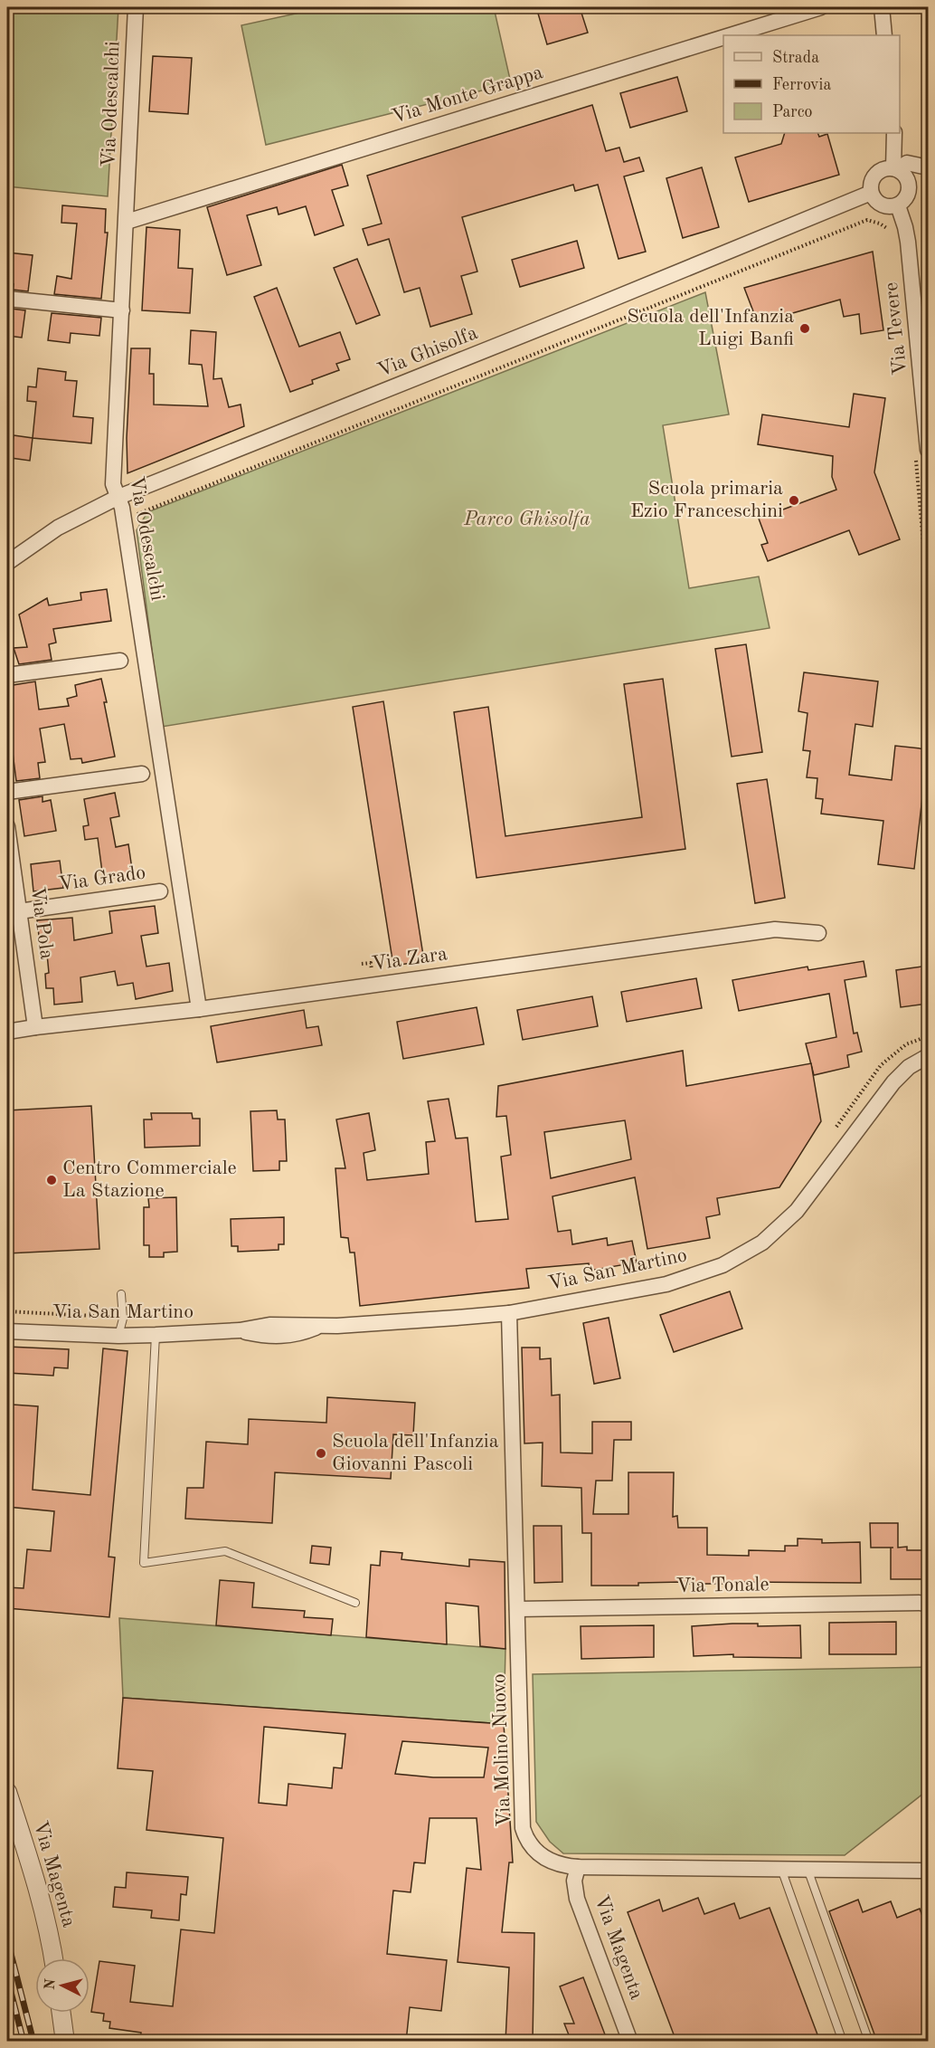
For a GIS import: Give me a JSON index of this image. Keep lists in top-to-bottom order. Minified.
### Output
{"streets":{"street":["Via Monte Grappa","Via Odescalchi","Via Tevere","Via Ghisolfa","Via Grado","Via Pola","Via Zara","Via San Martino","Via Tonale","Via Molino Nuovo","Via Magenta"]},"crossings":[["Via Monte Grappa","Via Odescalchi"],["Via Odescalchi","Via Ghisolfa"],["Via Odescalchi","Via Zara"],["Via Tevere","Via Ghisolfa"],["Via Grado","Via Pola"],["Via Pola","Via Zara"],["Via San Martino","Via Molino Nuovo"],["Via Tonale","Via Molino Nuovo"],["Via Molino Nuovo","Via Magenta"]],"parks":["Parco Ghisolfa"],"places":["Scuola dell'Infanzia Luigi Banfi","Scuola primaria Ezio Franceschini","Centro Commerciale La Stazione","Scuola dell'Infanzia Giovanni Pascoli"],"legend":["Strada","Ferrovia","Parco"],"north":"left"}
